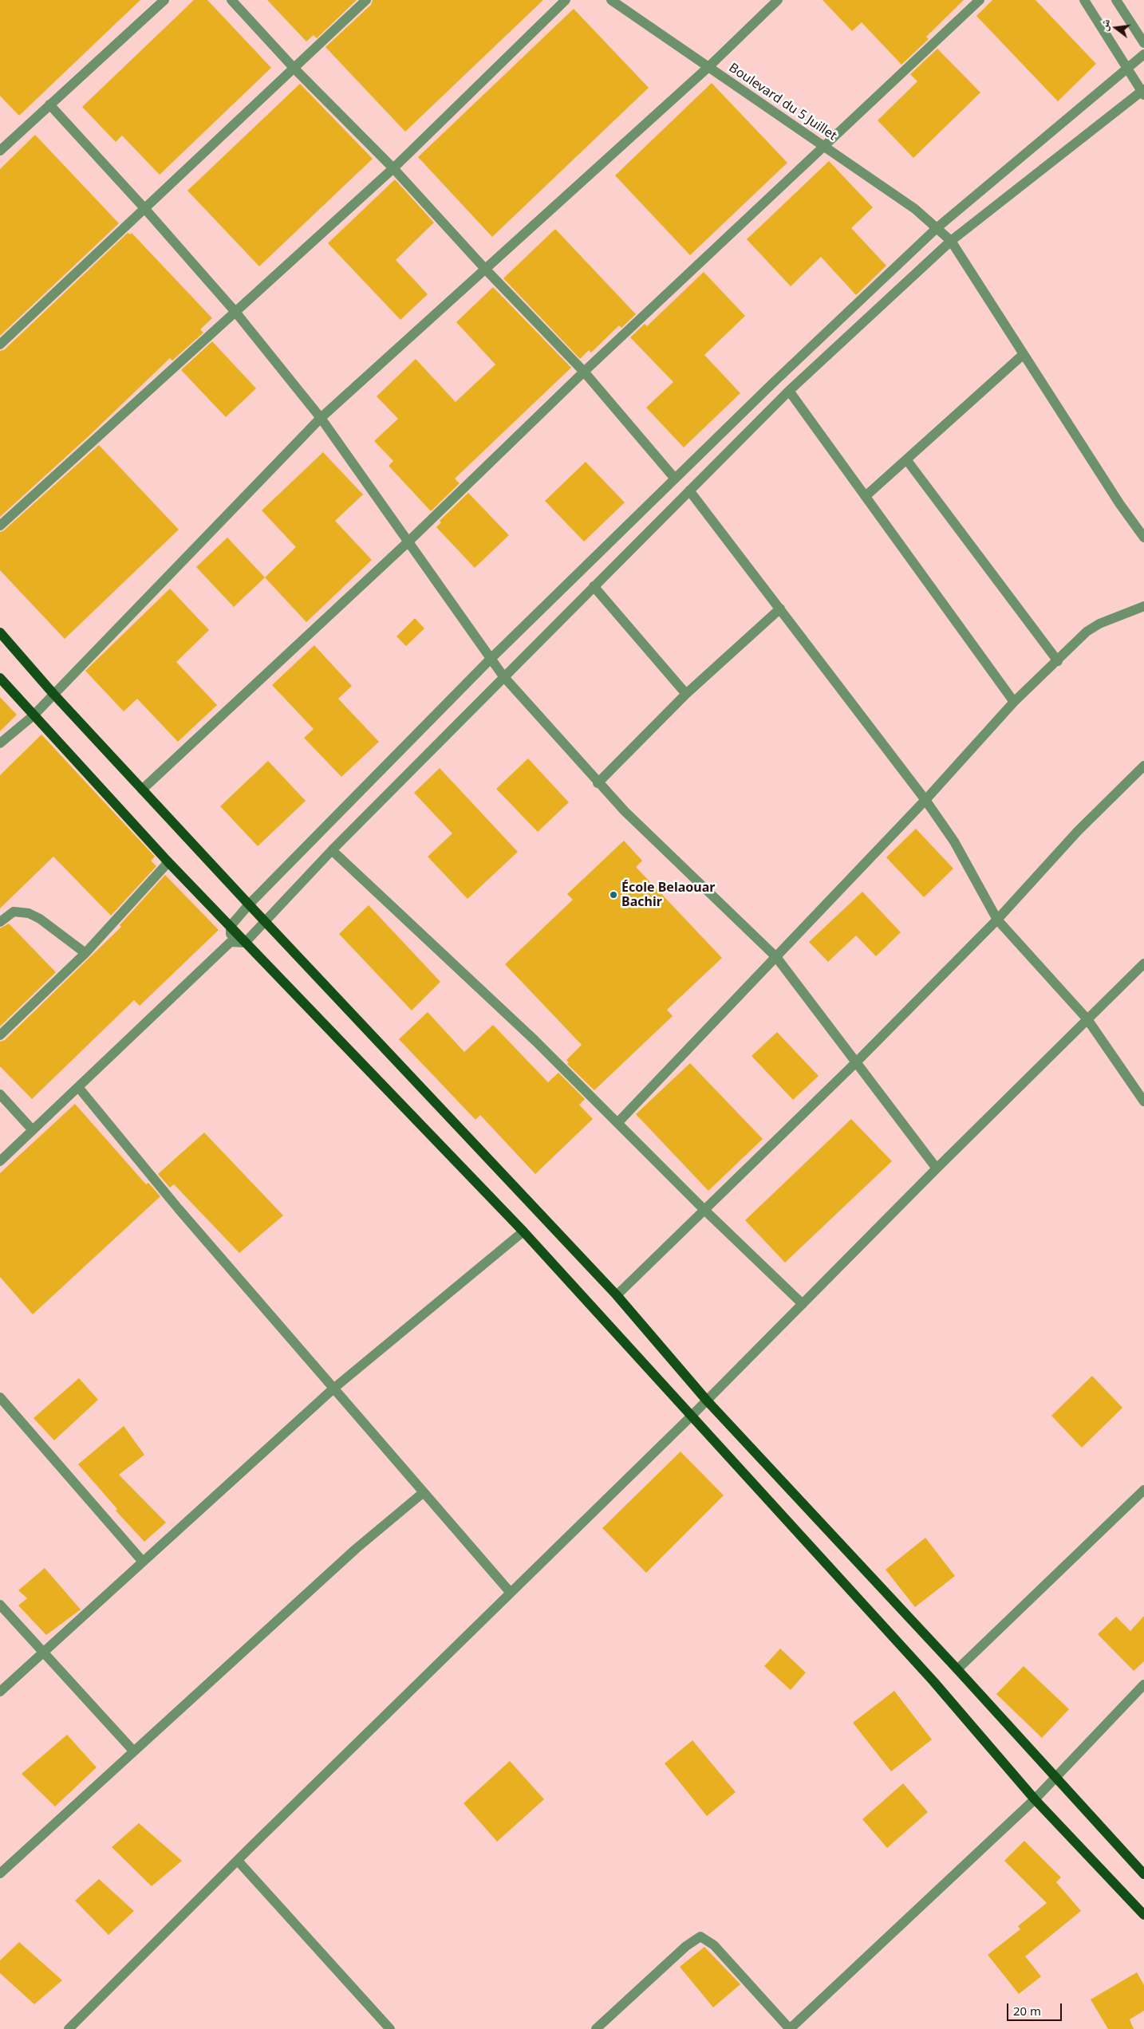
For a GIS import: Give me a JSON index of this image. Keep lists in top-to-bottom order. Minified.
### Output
{"streets":{"street":["Boulevard du 5 Juillet"]},"places":["École Belaouar Bachir"],"scale_bar":"20 m","north":"left"}
